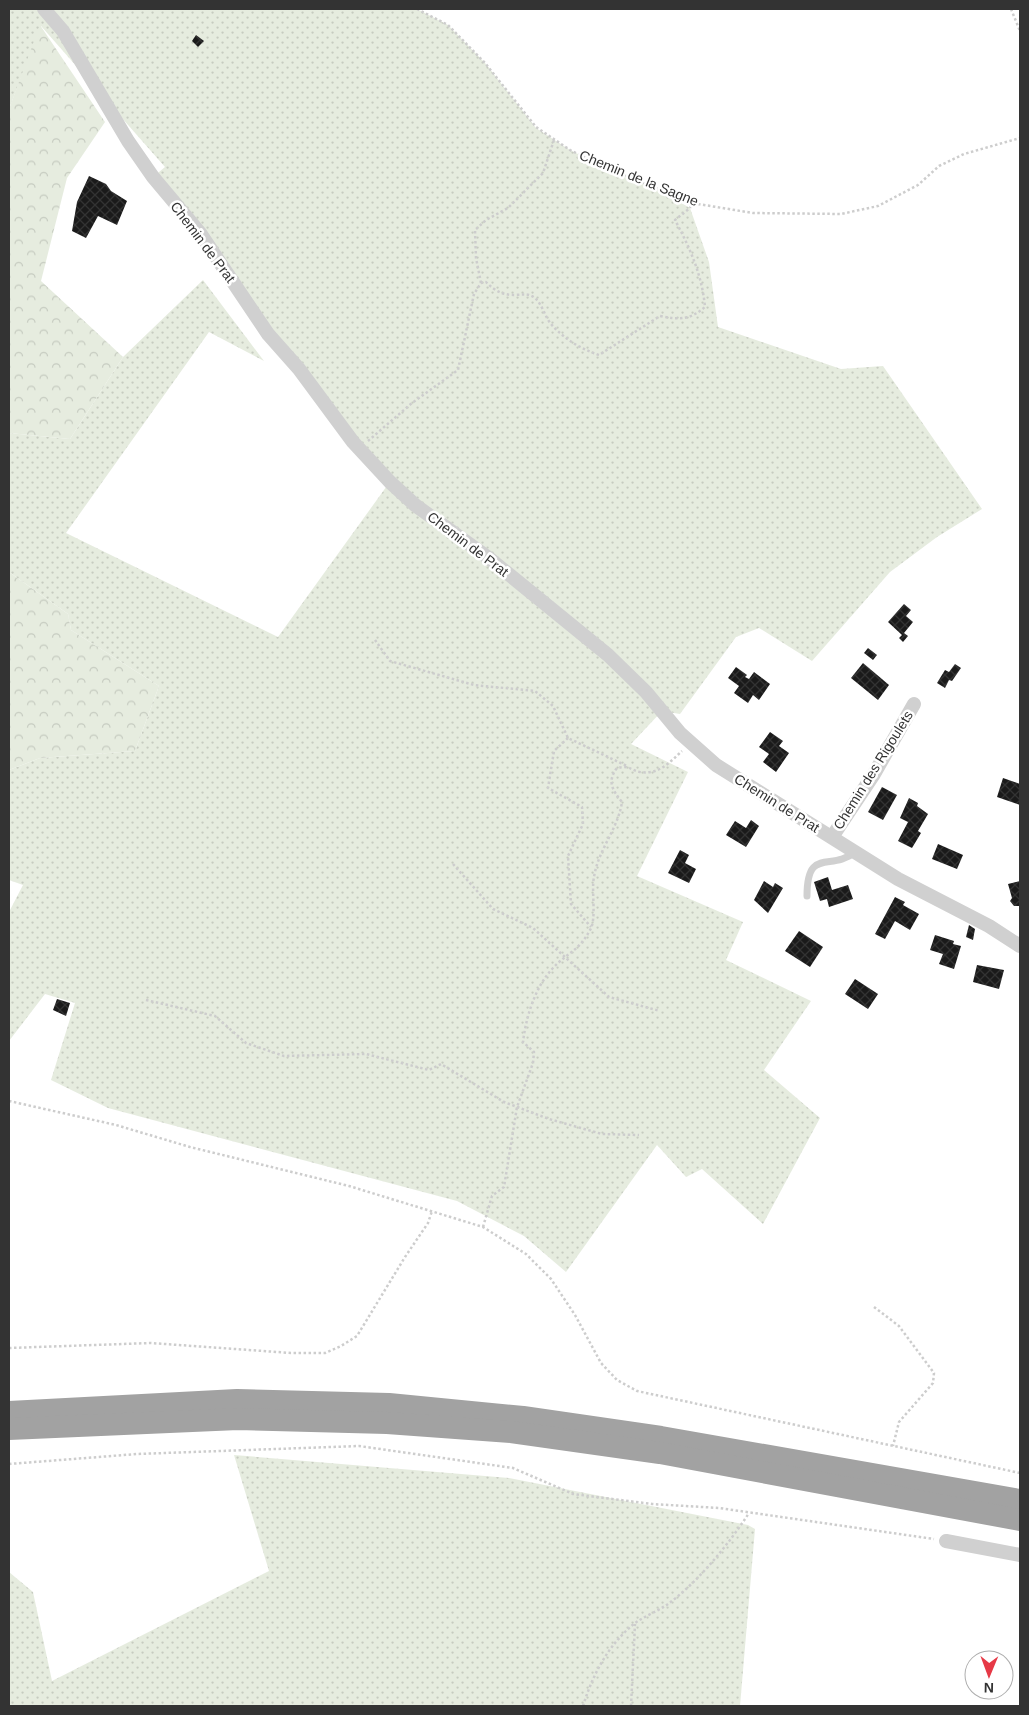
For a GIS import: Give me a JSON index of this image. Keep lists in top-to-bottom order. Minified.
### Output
{"streets":{"street":["Chemin de Prat","Chemin des Rigoulets"],"path":["Chemin de la Sagne"]},"crossings":[["Chemin de Prat","Chemin des Rigoulets"]],"north":"bottom"}
